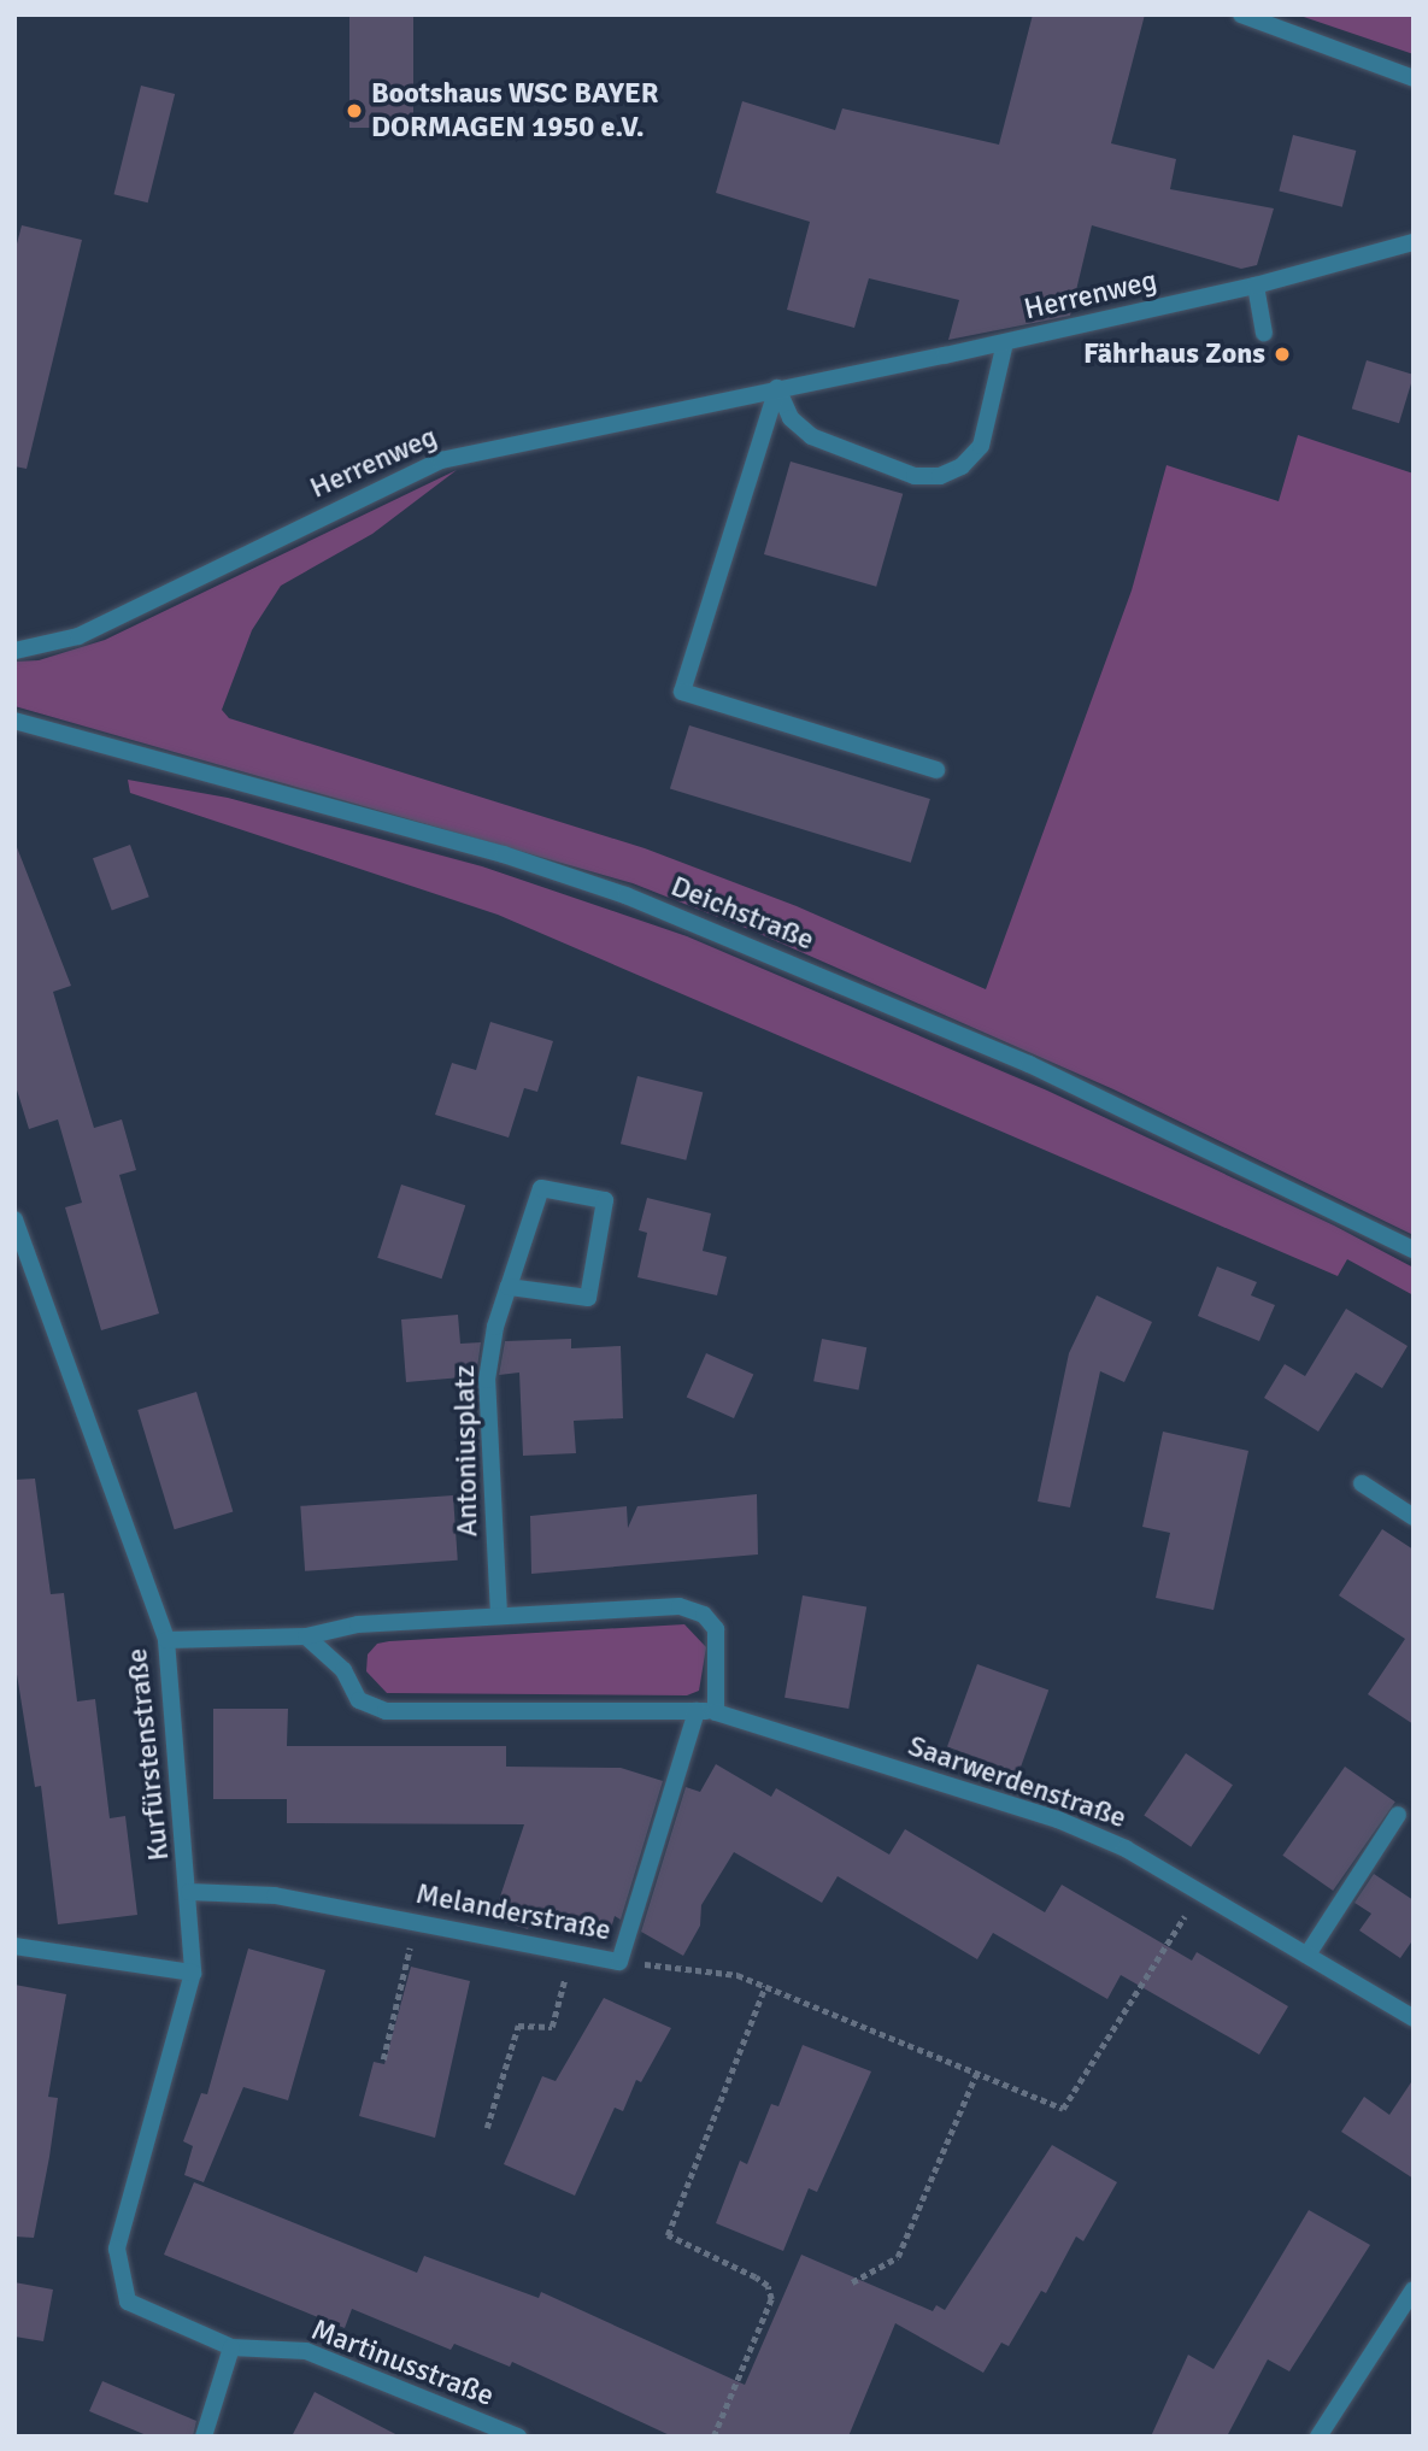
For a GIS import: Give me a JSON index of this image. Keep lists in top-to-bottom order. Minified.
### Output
{"streets":{"street":["Herrenweg","Deichstraße","Antoniusplatz","Kurfürstenstraße","Saarwerdenstraße","Melanderstraße","Martinusstraße"]},"crossings":[["Kurfürstenstraße","Melanderstraße"],["Kurfürstenstraße","Martinusstraße"],["Saarwerdenstraße","Melanderstraße"]],"places":["Bootshaus WSC BAYER DORMAGEN 1950 e.V.","Fährhaus Zons"]}
